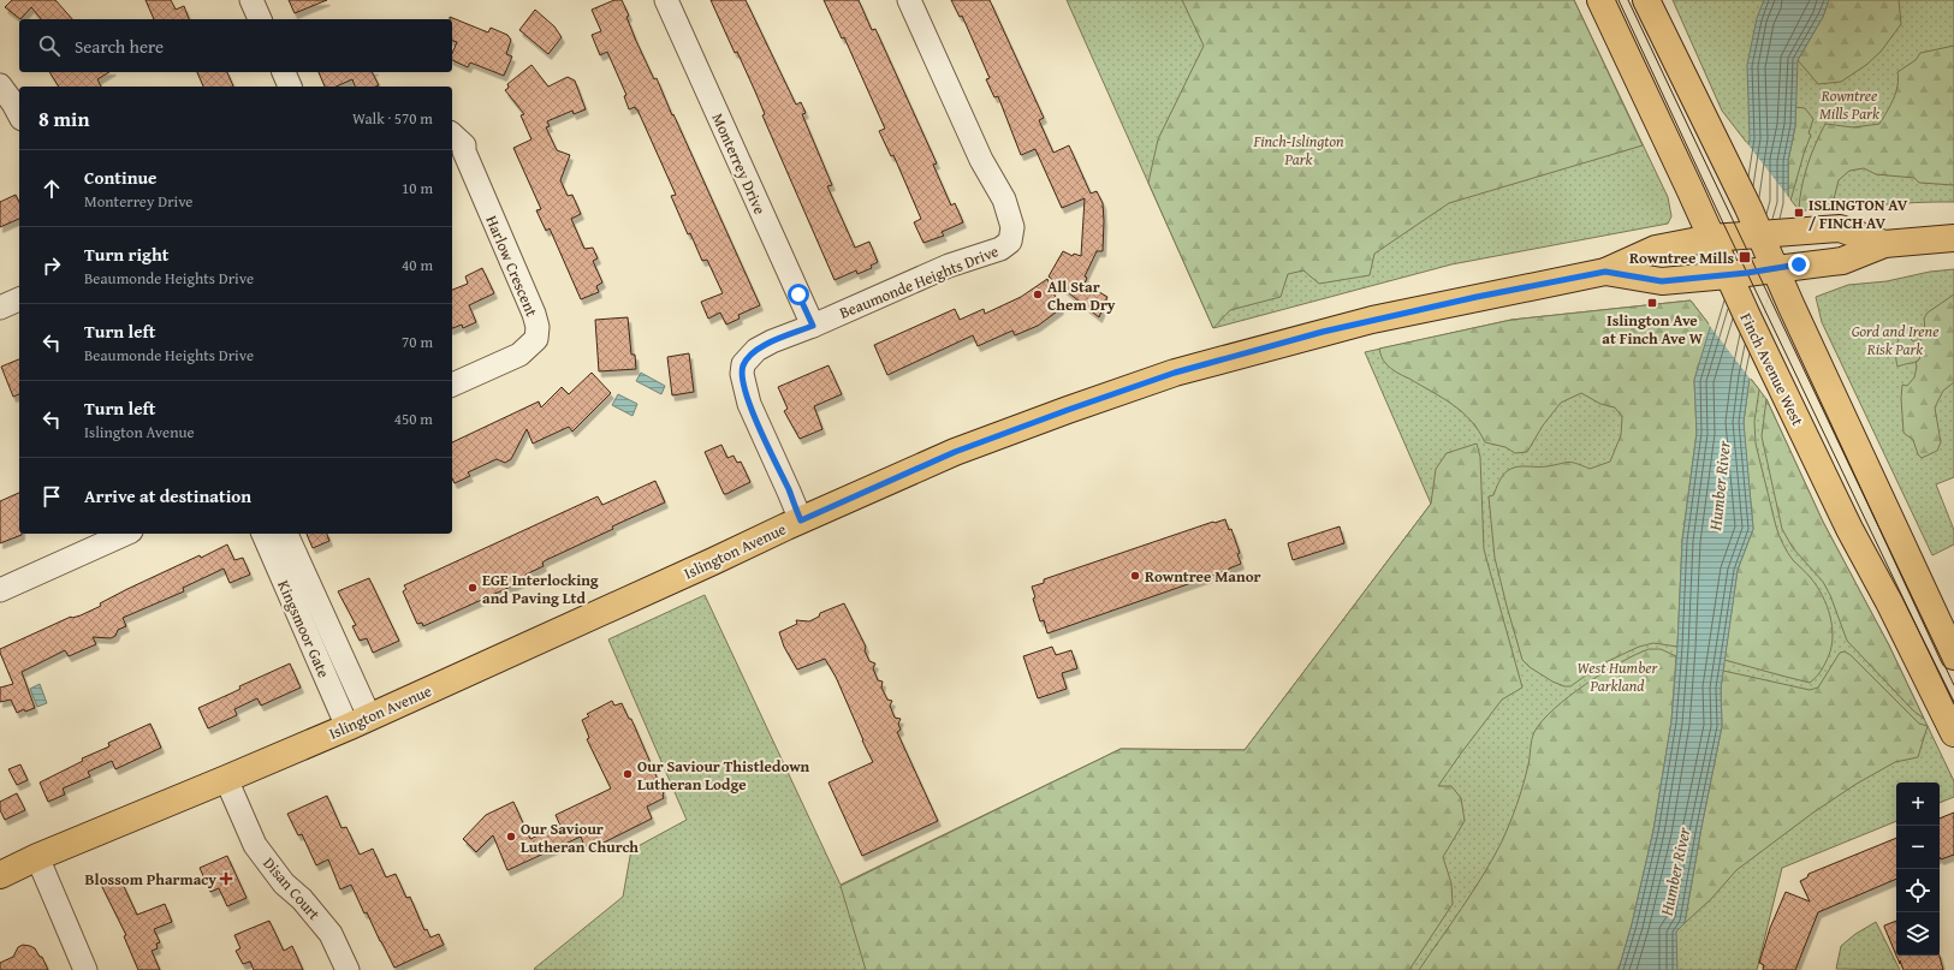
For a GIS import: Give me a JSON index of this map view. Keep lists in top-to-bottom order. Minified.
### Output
{"streets":{"main road":["Finch Avenue West","Islington Avenue"],"street":["Monterrey Drive","Harlow Crescent","Beaumonde Heights Drive","Kingsmoor Gate","Disan Court"]},"crossings":[["Monterrey Drive","Beaumonde Heights Drive"],["Beaumonde Heights Drive","Islington Avenue"],["Finch Avenue West","Islington Avenue"],["Islington Avenue","Kingsmoor Gate"],["Islington Avenue","Disan Court"]],"water":["Humber River"],"parks":["Rowntree Mills Park","Finch-Islington Park","Gord and Irene Risk Park","West Humber Parkland"],"places":{"transit":["ISLINGTON AV / FINCH AV","Rowntree Mills","Islington Ave at Finch Ave W"],"other":["All Star Chem Dry","Rowntree Manor","EGE Interlocking and Paving Ltd","Our Saviour Thistledown Lutheran Lodge","Our Saviour Lutheran Church"],"health":["Blossom Pharmacy"]},"page":{"search":"Search here","heading":["8 min","Walk · 570 m"],"list":[["Continue","Monterrey Drive","10 m"],["Turn right","Beaumonde Heights Drive","40 m"],["Turn left","Beaumonde Heights Drive","70 m"],["Turn left","Islington Avenue","450 m"],"Arrive at destination"],"map_buttons":["+","−"]}}
